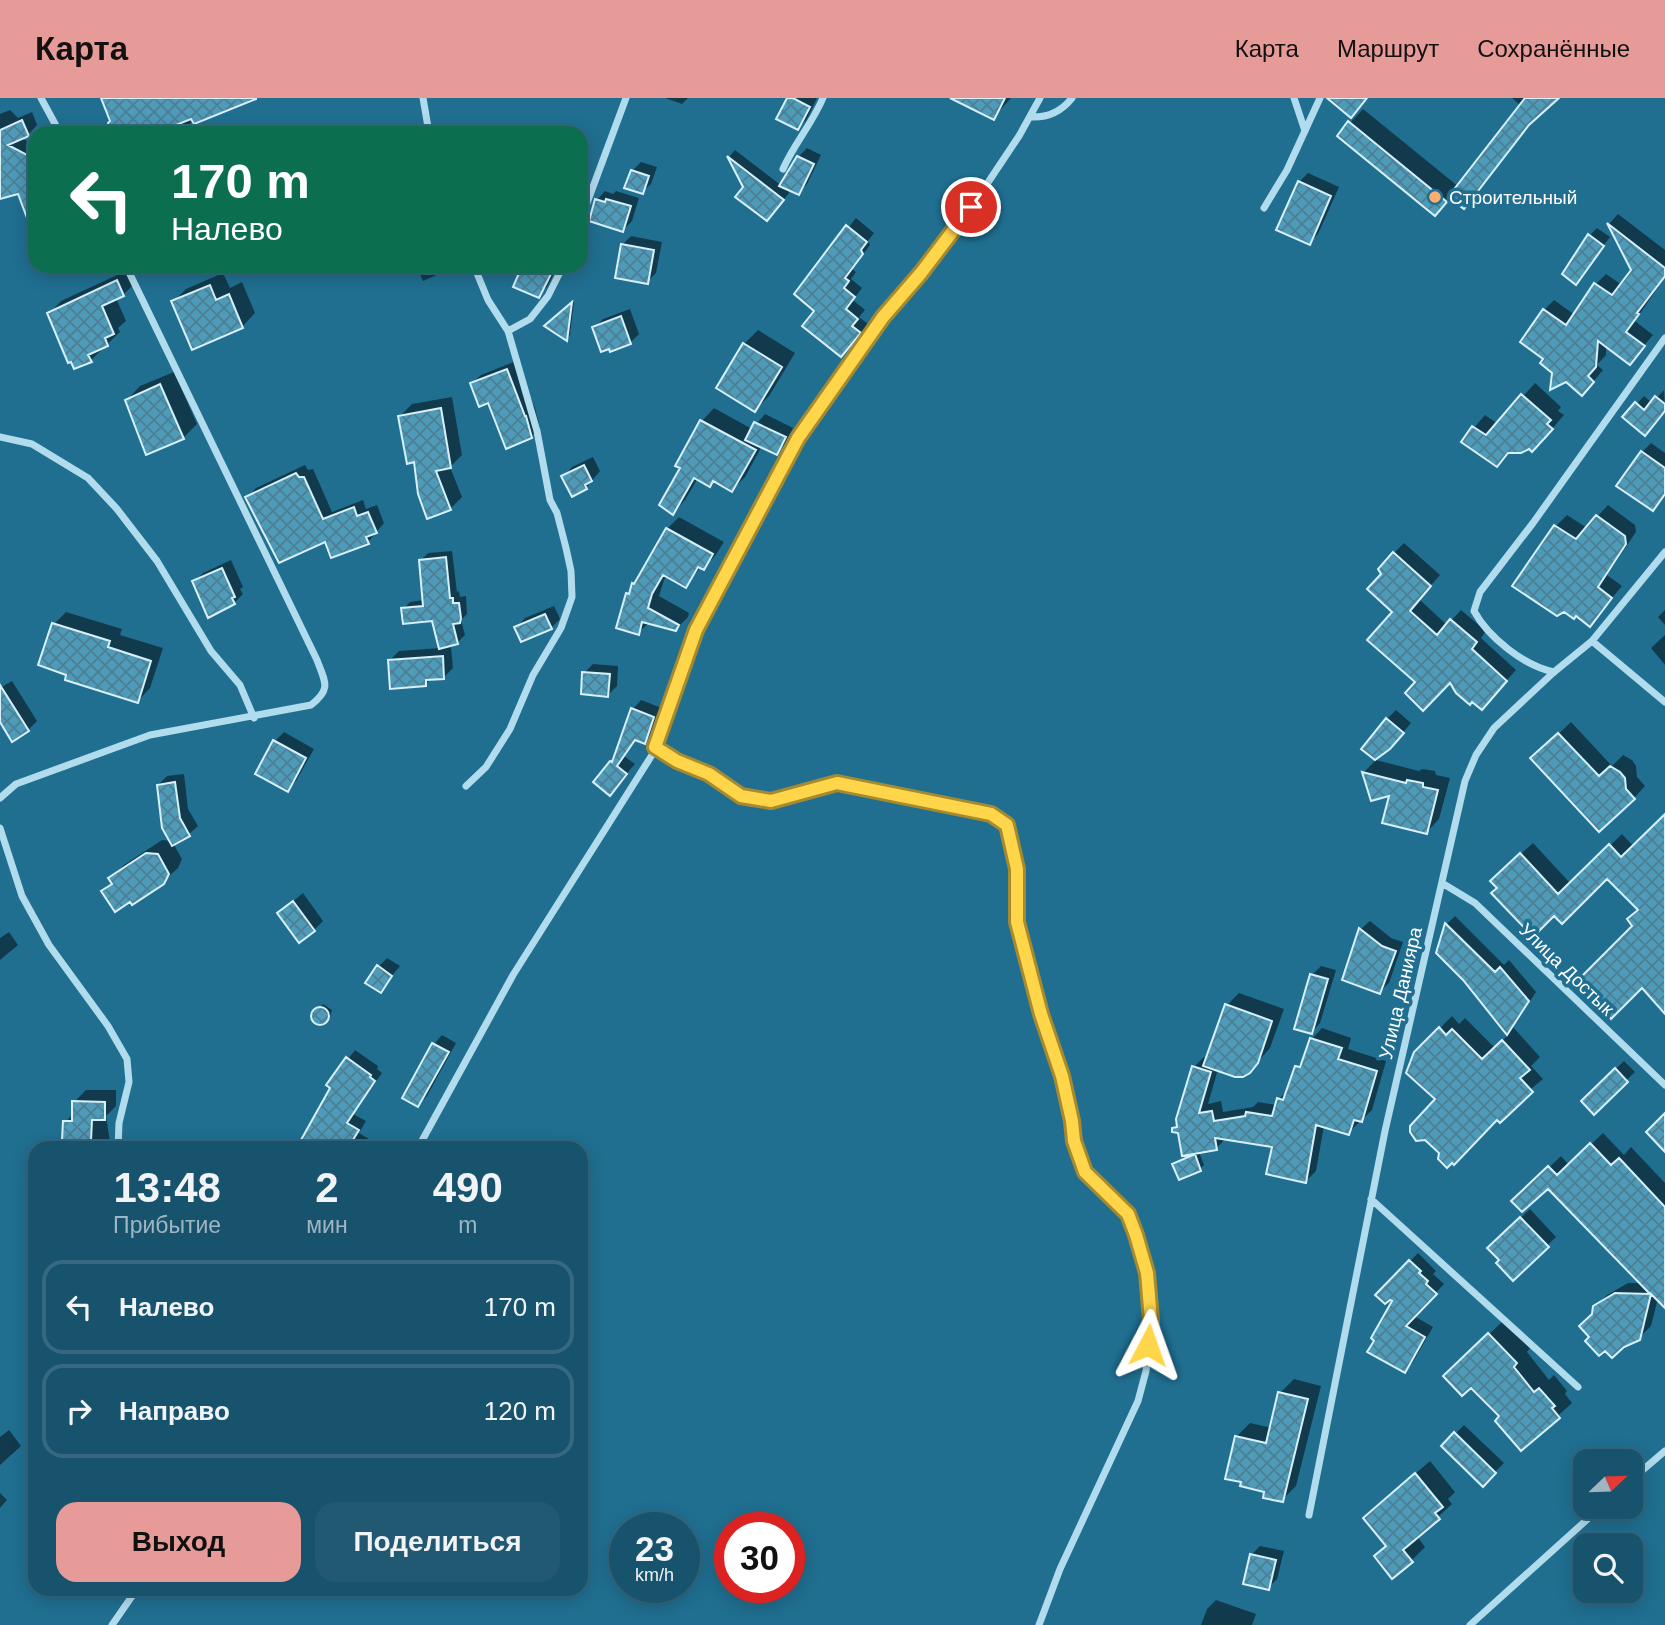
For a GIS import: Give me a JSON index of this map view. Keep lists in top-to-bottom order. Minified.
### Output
{"streets":{"street":["Улица Достык","Улица Данияра"]},"crossings":[["Улица Достык","Улица Данияра"]],"places":["Строительный"],"north":"top right","page":{"header":"Карта","nav":["Карта","Маршрут","Сохранённые"],"turn":["170 m","Налево"],"eta":["13:48","Прибытие","2","мин","490","m"],"list":[{"name":"Налево","value":"170 m"},{"name":"Направо","value":"120 m"}],"buttons":["Выход","Поделиться"],"speed":"23 km/h","limit":"30"}}
